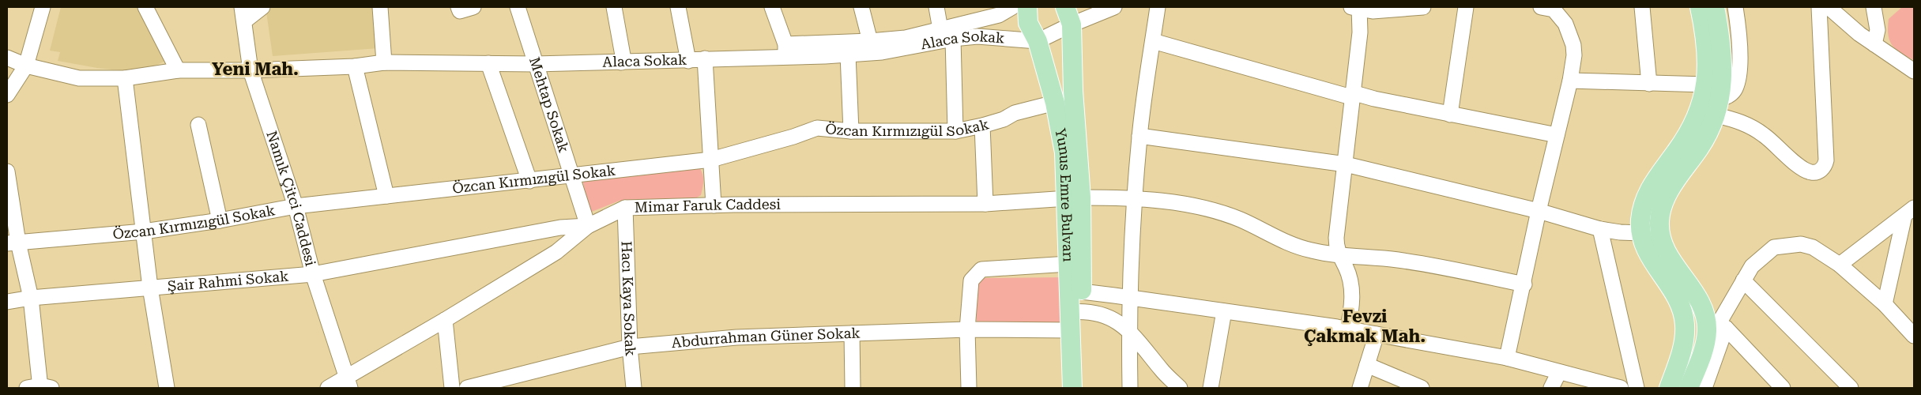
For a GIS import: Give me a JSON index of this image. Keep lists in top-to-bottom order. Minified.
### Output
{"streets":{"main road":["Yunus Emre Bulvarı"],"street":["Alaca Sokak","Mehtap Sokak","Özcan Kırmızıgül Sokak","Namık Çitci Caddesi","Mimar Faruk Caddesi","Şair Rahmi Sokak","Hacı Kaya Sokak","Abdurrahman Güner Sokak"]},"crossings":[["Alaca Sokak","Mehtap Sokak"],["Alaca Sokak","Yunus Emre Bulvarı"],["Alaca Sokak","Namık Çitci Caddesi"],["Mehtap Sokak","Özcan Kırmızıgül Sokak"],["Mehtap Sokak","Mimar Faruk Caddesi"],["Mehtap Sokak","Şair Rahmi Sokak"],["Özcan Kırmızıgül Sokak","Yunus Emre Bulvarı"],["Özcan Kırmızıgül Sokak","Namık Çitci Caddesi"],["Yunus Emre Bulvarı","Mimar Faruk Caddesi"],["Yunus Emre Bulvarı","Abdurrahman Güner Sokak"],["Namık Çitci Caddesi","Mimar Faruk Caddesi"],["Namık Çitci Caddesi","Şair Rahmi Sokak"],["Mimar Faruk Caddesi","Şair Rahmi Sokak"],["Mimar Faruk Caddesi","Hacı Kaya Sokak"],["Hacı Kaya Sokak","Abdurrahman Güner Sokak"]],"districts":["Yeni Mah.","Fevzi Çakmak Mah."]}
